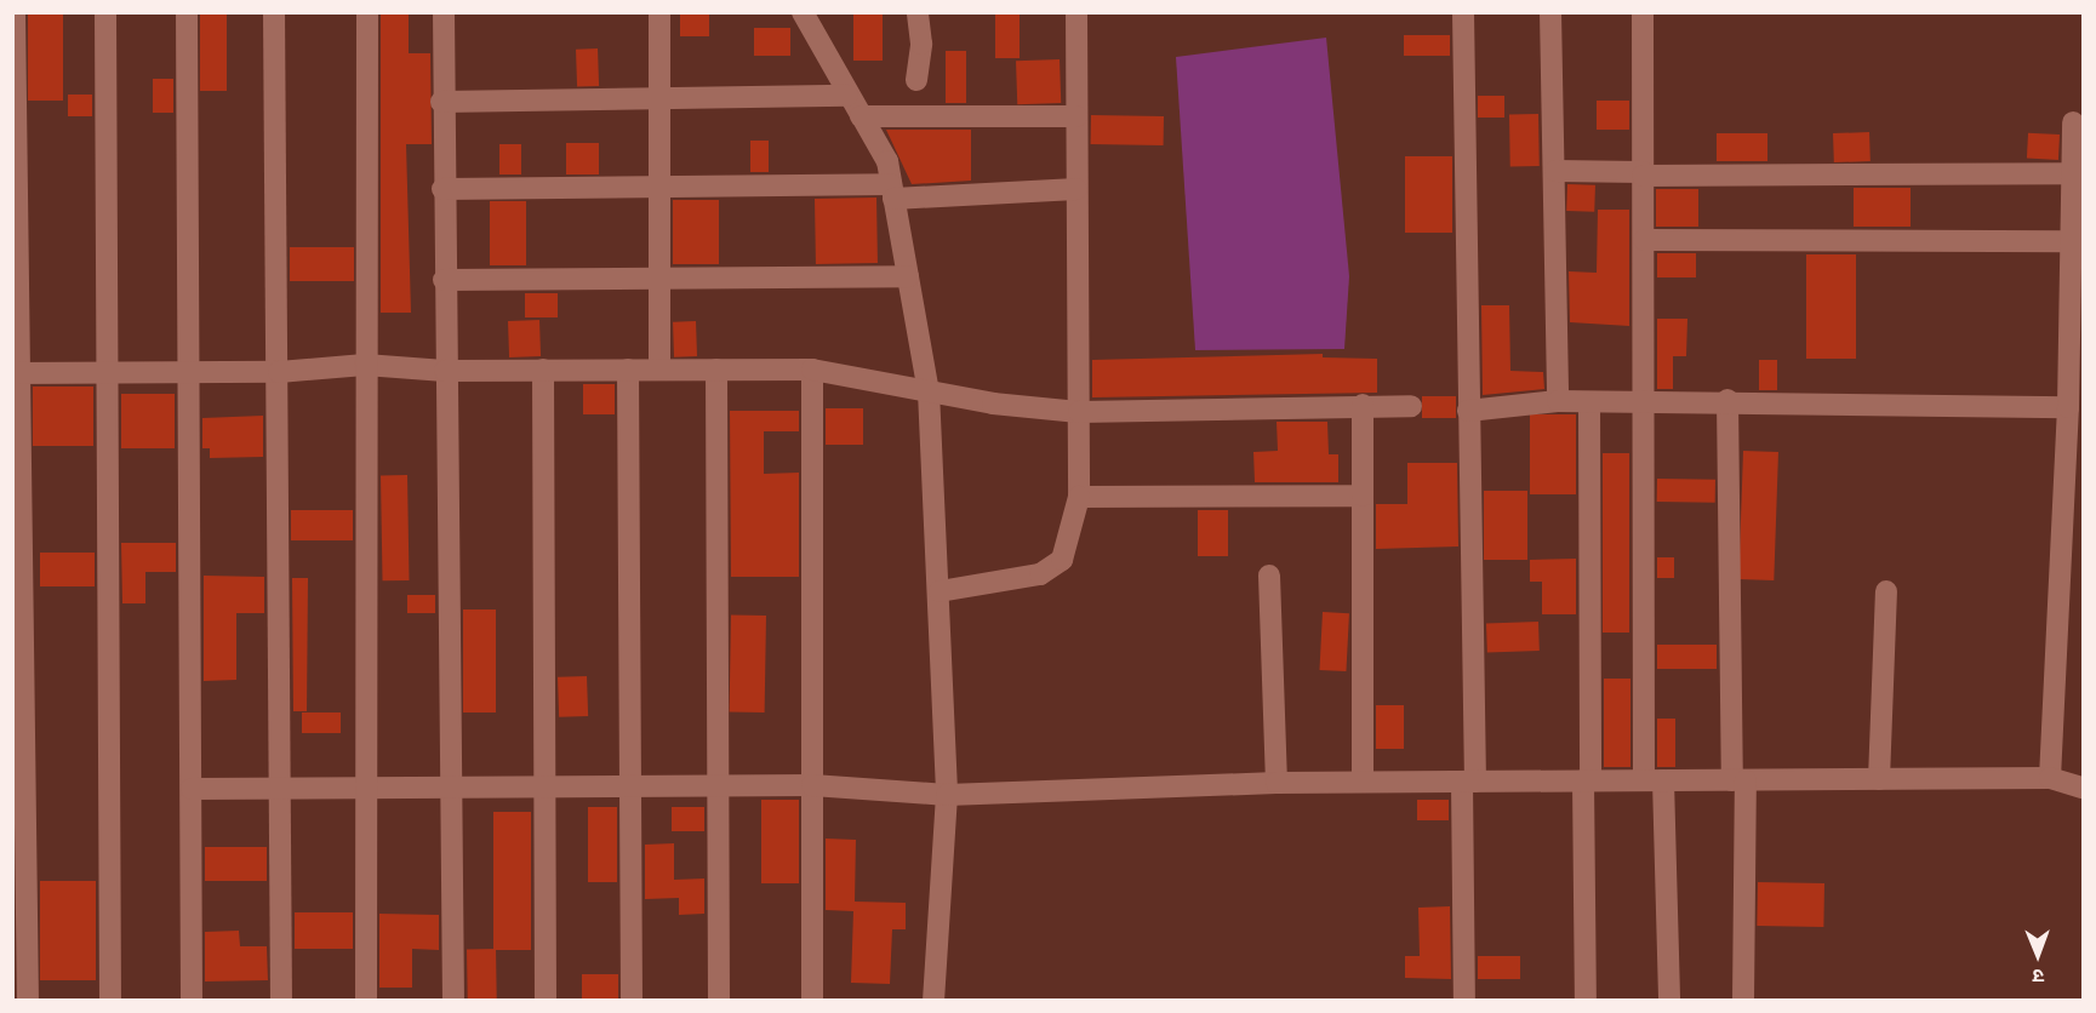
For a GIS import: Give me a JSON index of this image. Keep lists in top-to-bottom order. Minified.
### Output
{"north":"bottom"}
